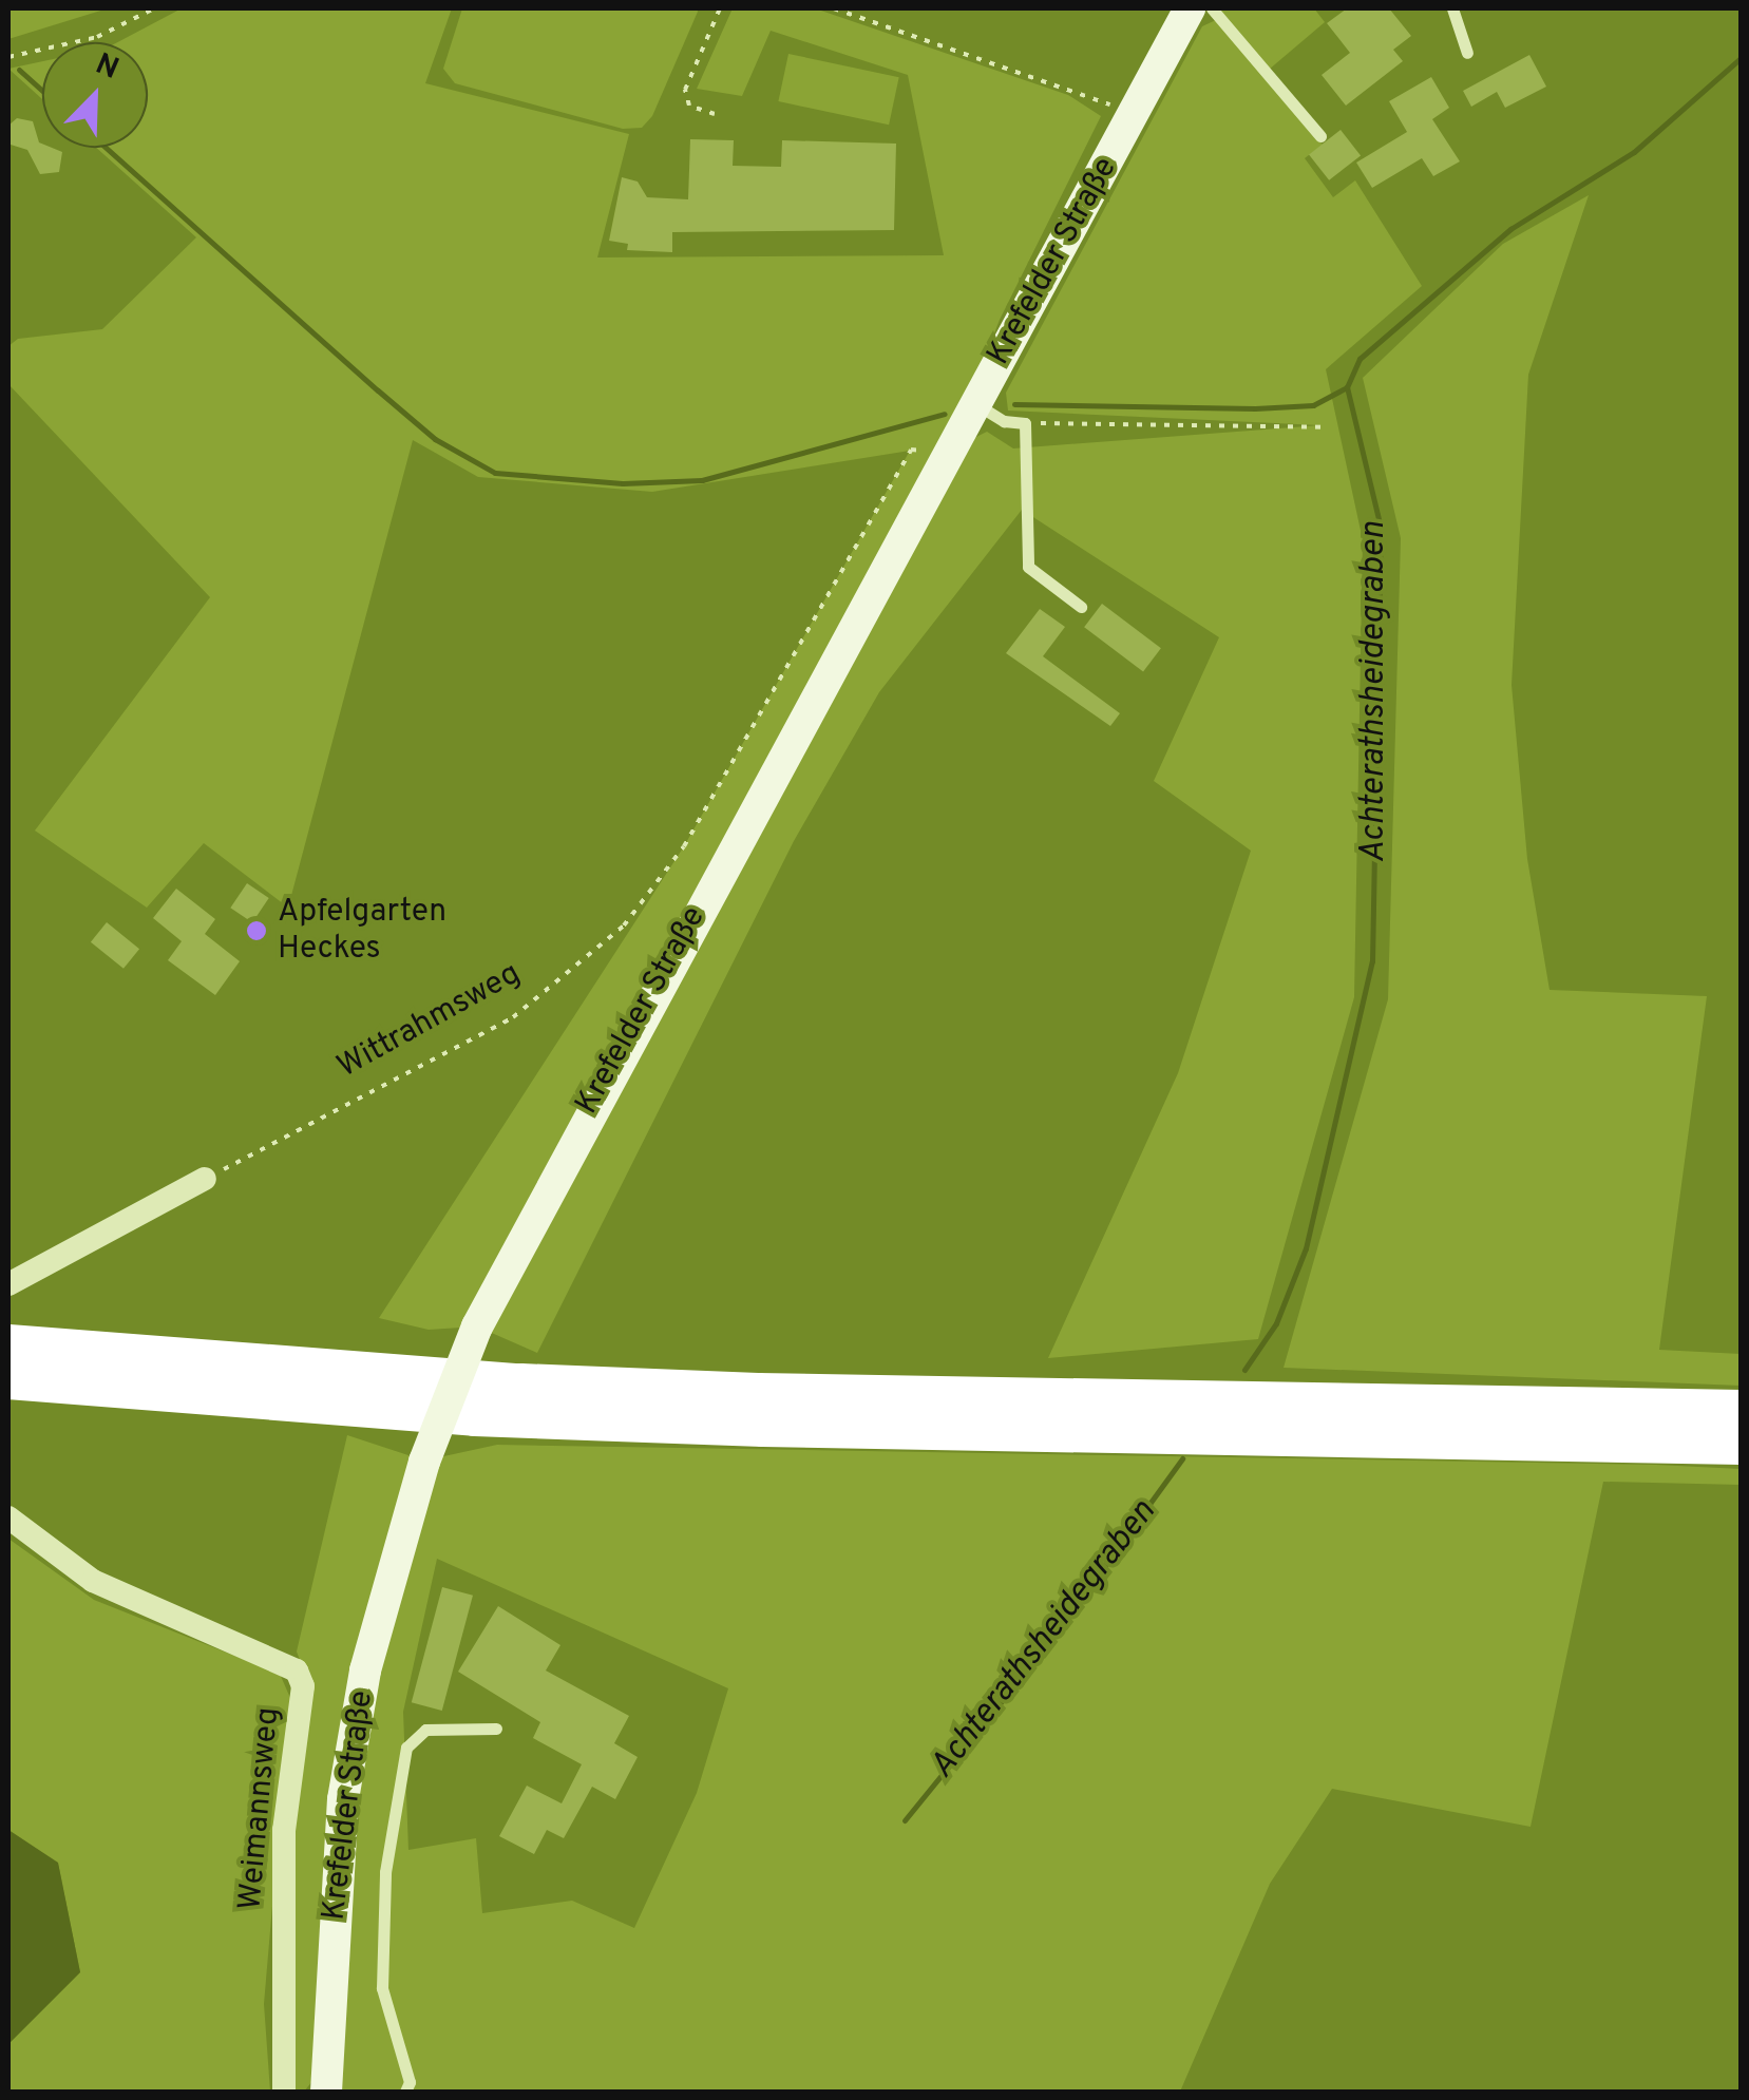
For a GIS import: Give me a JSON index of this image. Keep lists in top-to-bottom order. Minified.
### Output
{"streets":{"main road":["Krefelder Straße"],"street":["Weimannsweg"],"path":["Wittrahmsweg"]},"crossings":[["Krefelder Straße","Wittrahmsweg"]],"water":["Achterathsheidegraben"],"places":["Apfelgarten Heckes"],"north":"top right"}
